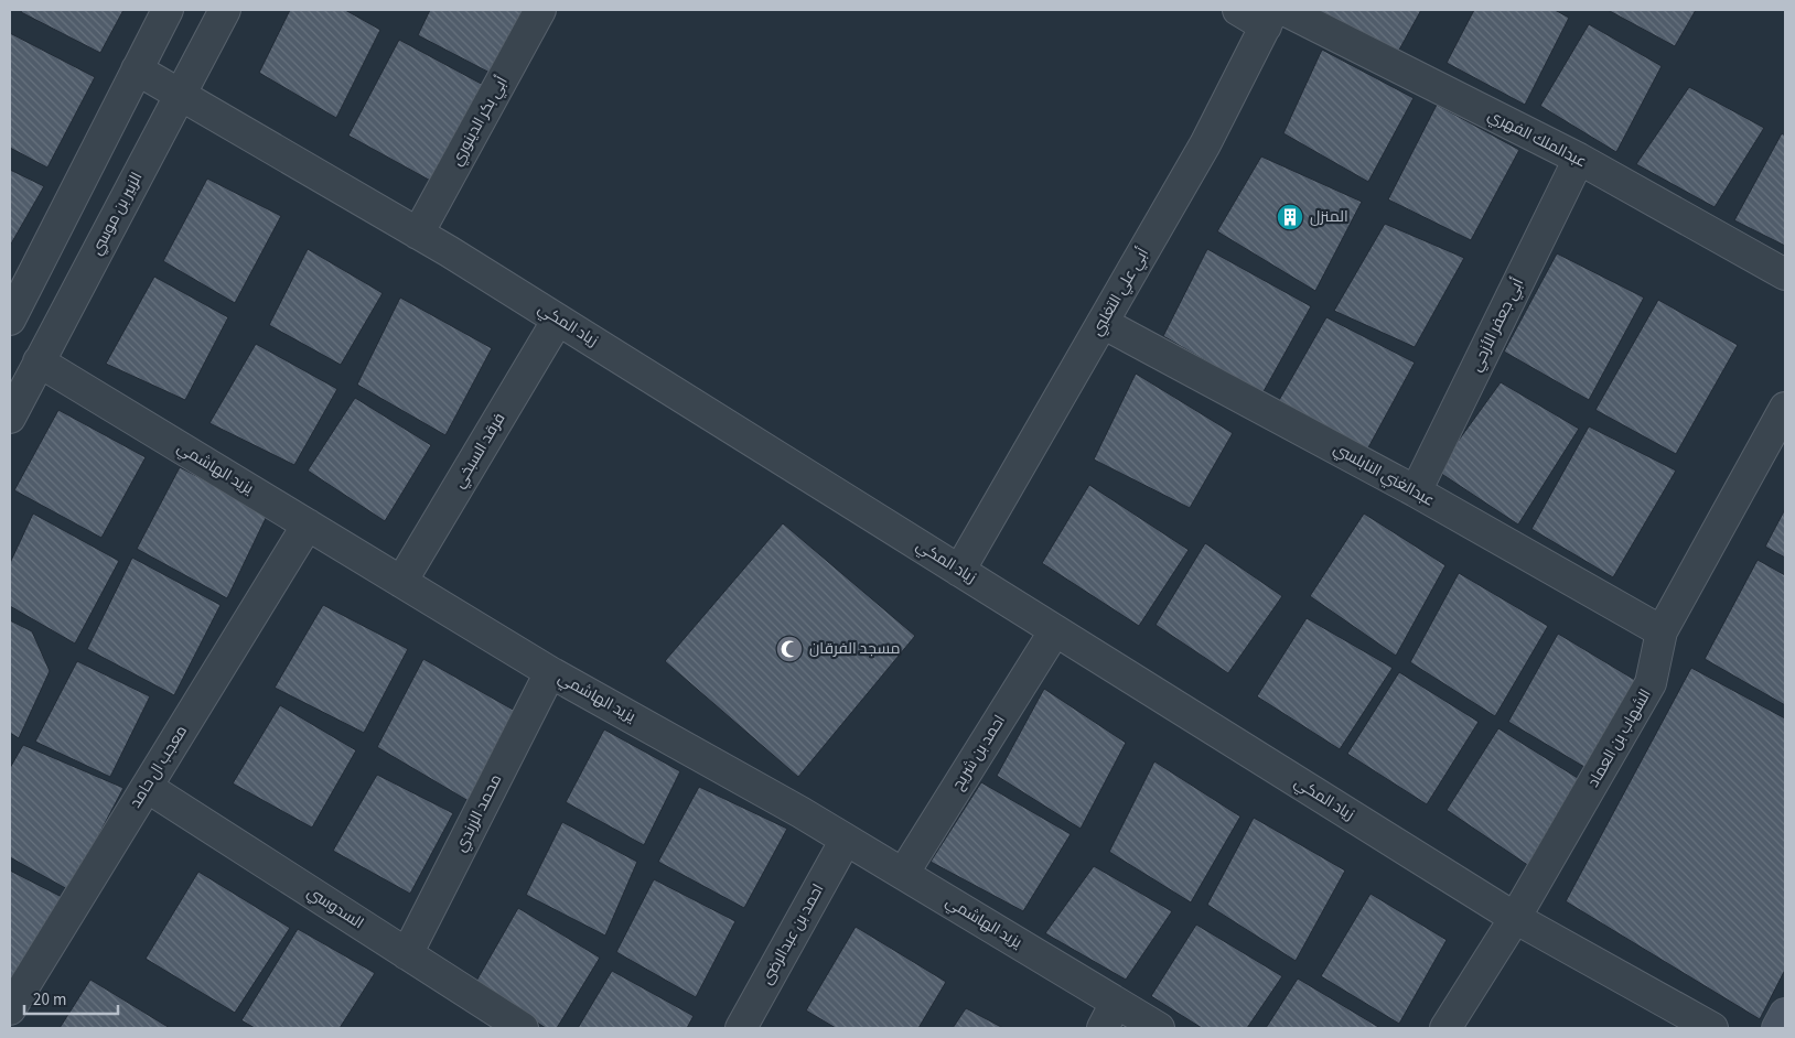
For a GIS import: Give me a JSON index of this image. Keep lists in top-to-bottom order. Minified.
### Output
{"streets":{"street":["أبي بكر الدينوري","عبدالملك الفهري","الزبير بن موسي","أبي علي التغلبي","زياد المكي","أبي جعفر الأزحي","فرقد السبخي","يزيد الهاشمي","عبدالغني النابلسي","الشهاب بن العماد","احمد بن شريح","معجب ال حامد","محمد الزرندي","السدوسي","احمد بن عبدالرضى"]},"crossings":[["أبي بكر الدينوري","زياد المكي"],["عبدالملك الفهري","أبي علي التغلبي"],["عبدالملك الفهري","أبي جعفر الأزحي"],["الزبير بن موسي","زياد المكي"],["الزبير بن موسي","يزيد الهاشمي"],["أبي علي التغلبي","زياد المكي"],["أبي علي التغلبي","عبدالغني النابلسي"],["زياد المكي","فرقد السبخي"],["زياد المكي","الشهاب بن العماد"],["زياد المكي","احمد بن شريح"],["أبي جعفر الأزحي","عبدالغني النابلسي"],["فرقد السبخي","يزيد الهاشمي"],["يزيد الهاشمي","احمد بن شريح"],["يزيد الهاشمي","معجب ال حامد"],["يزيد الهاشمي","محمد الزرندي"],["يزيد الهاشمي","احمد بن عبدالرضى"],["عبدالغني النابلسي","الشهاب بن العماد"],["معجب ال حامد","السدوسي"],["محمد الزرندي","السدوسي"]],"places":{"building":["المنزل"],"mosque":["مسجد الفرقان"]},"scale_bar":"20 m"}
